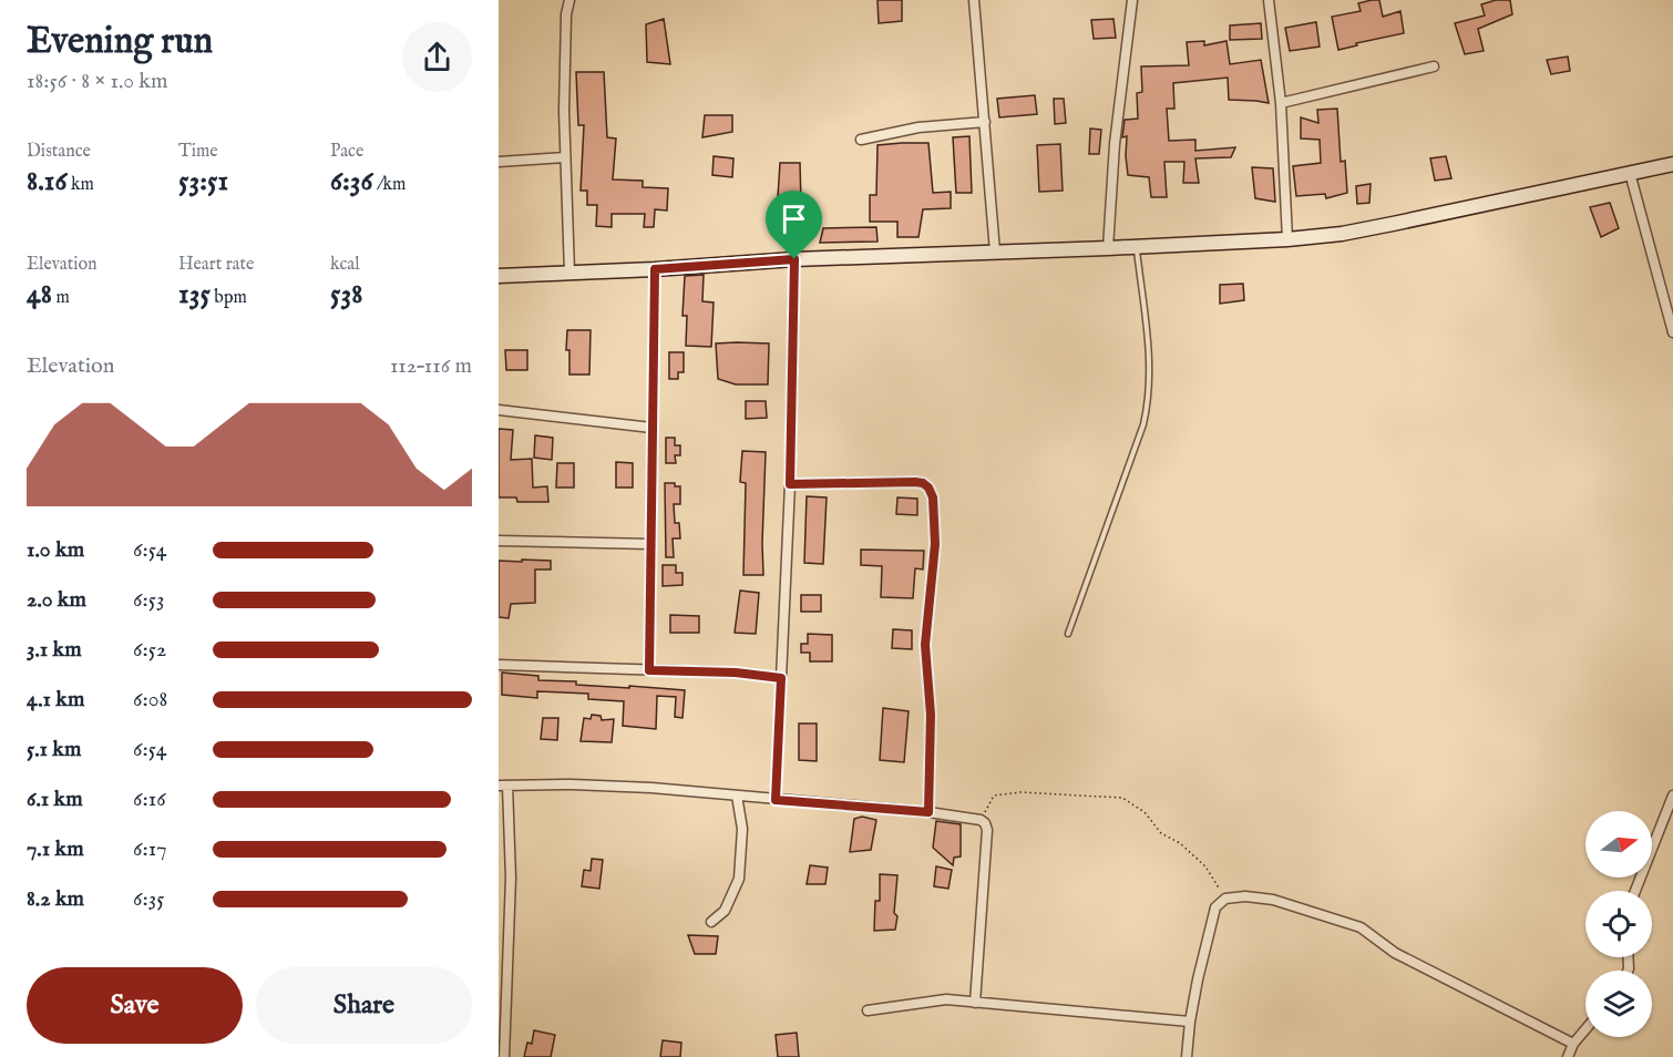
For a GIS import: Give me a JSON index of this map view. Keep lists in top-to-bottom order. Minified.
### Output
{"north":"right","page":{"heading":["Evening run","18:56 · 8 × 1.0 km"],"stats":[["Distance","8.16 km"],["Time","53:51"],["Pace","6:36 /km"],["Elevation","48 m"],["Heart rate","135 bpm"],["kcal","538"]],"chart":["Elevation","112–116 m"],"list":[{"name":"1.0 km","note":"6:54"},{"name":"2.0 km","note":"6:53"},{"name":"3.1 km","note":"6:52"},{"name":"4.1 km","note":"6:08"},{"name":"5.1 km","note":"6:54"},{"name":"6.1 km","note":"6:16"},{"name":"7.1 km","note":"6:17"},{"name":"8.2 km","note":"6:35"}],"buttons":["Save","Share"]}}
